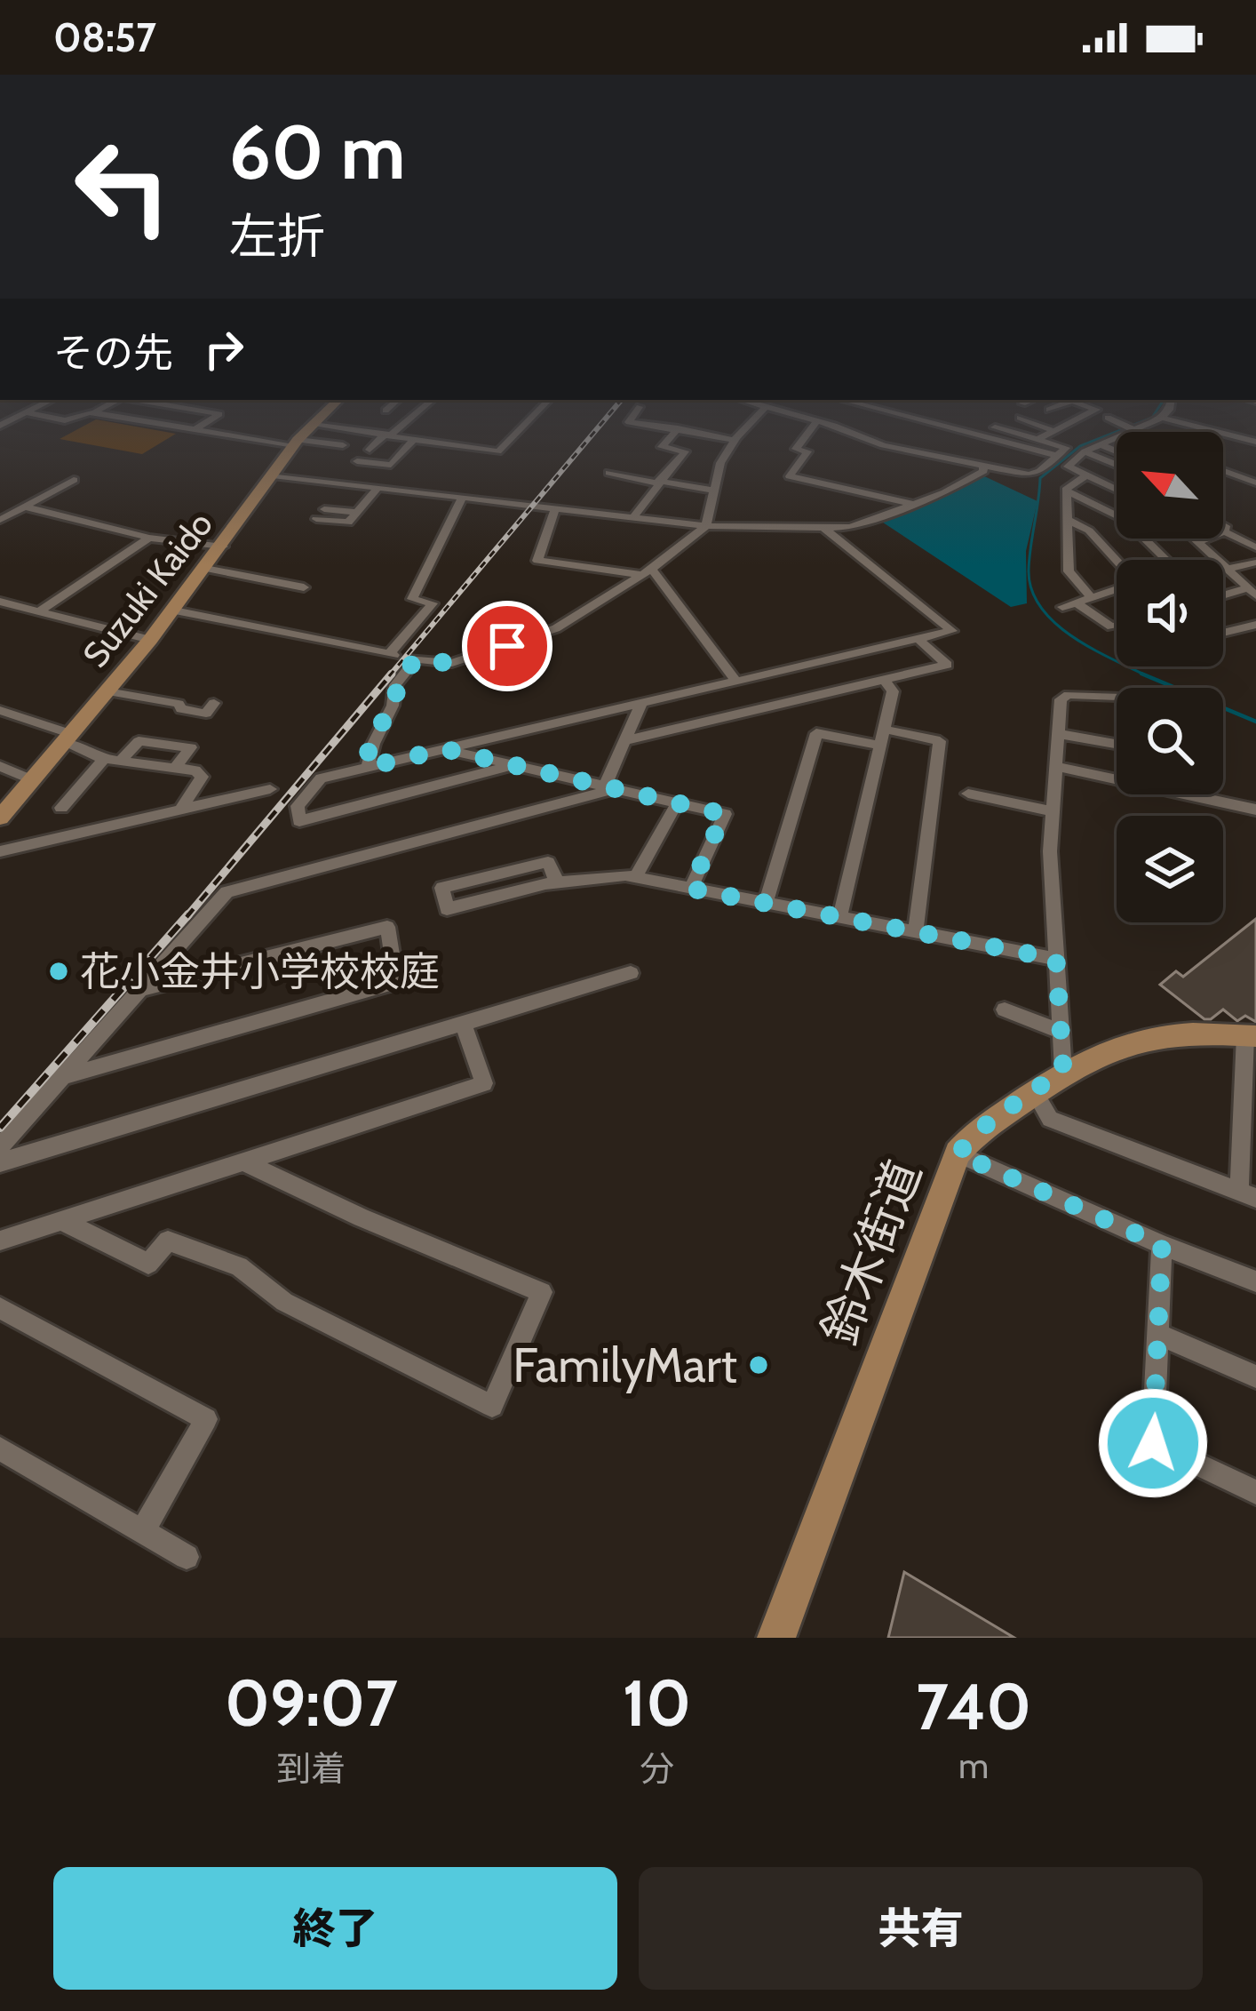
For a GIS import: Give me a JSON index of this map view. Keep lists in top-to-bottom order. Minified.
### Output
{"streets":{"main road":["Suzuki Kaido","鈴木街道"]},"places":["花小金井小学校校庭","FamilyMart"],"north":"top left","page":{"status":"08:57","turn":["60 m","左折"],"then":"その先","eta":["09:07","到着","10","分","740","m"],"buttons":["終了","共有"]}}
